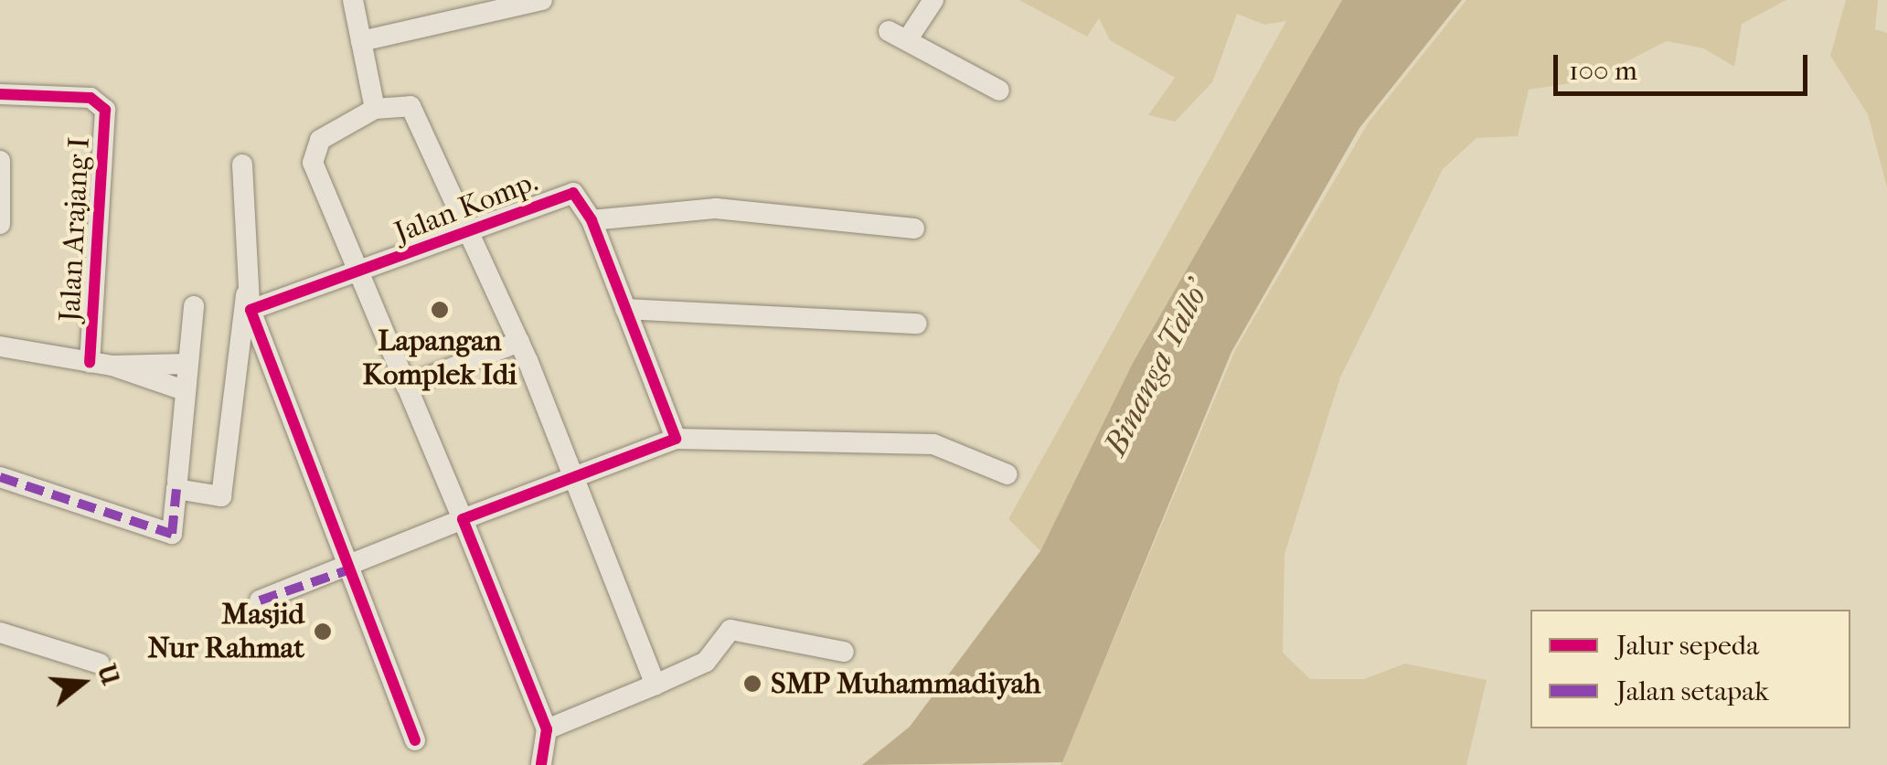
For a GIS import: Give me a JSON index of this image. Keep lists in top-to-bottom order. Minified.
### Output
{"streets":{"street":["Jalan Komp.","Jalan Arajang I"]},"water":["Binanga Tallo'"],"places":["Lapangan Komplek Idi","Masjid Nur Rahmat","SMP Muhammadiyah"],"legend":["Jalur sepeda","Jalan setapak"],"scale_bar":"100 m","north":"right"}
